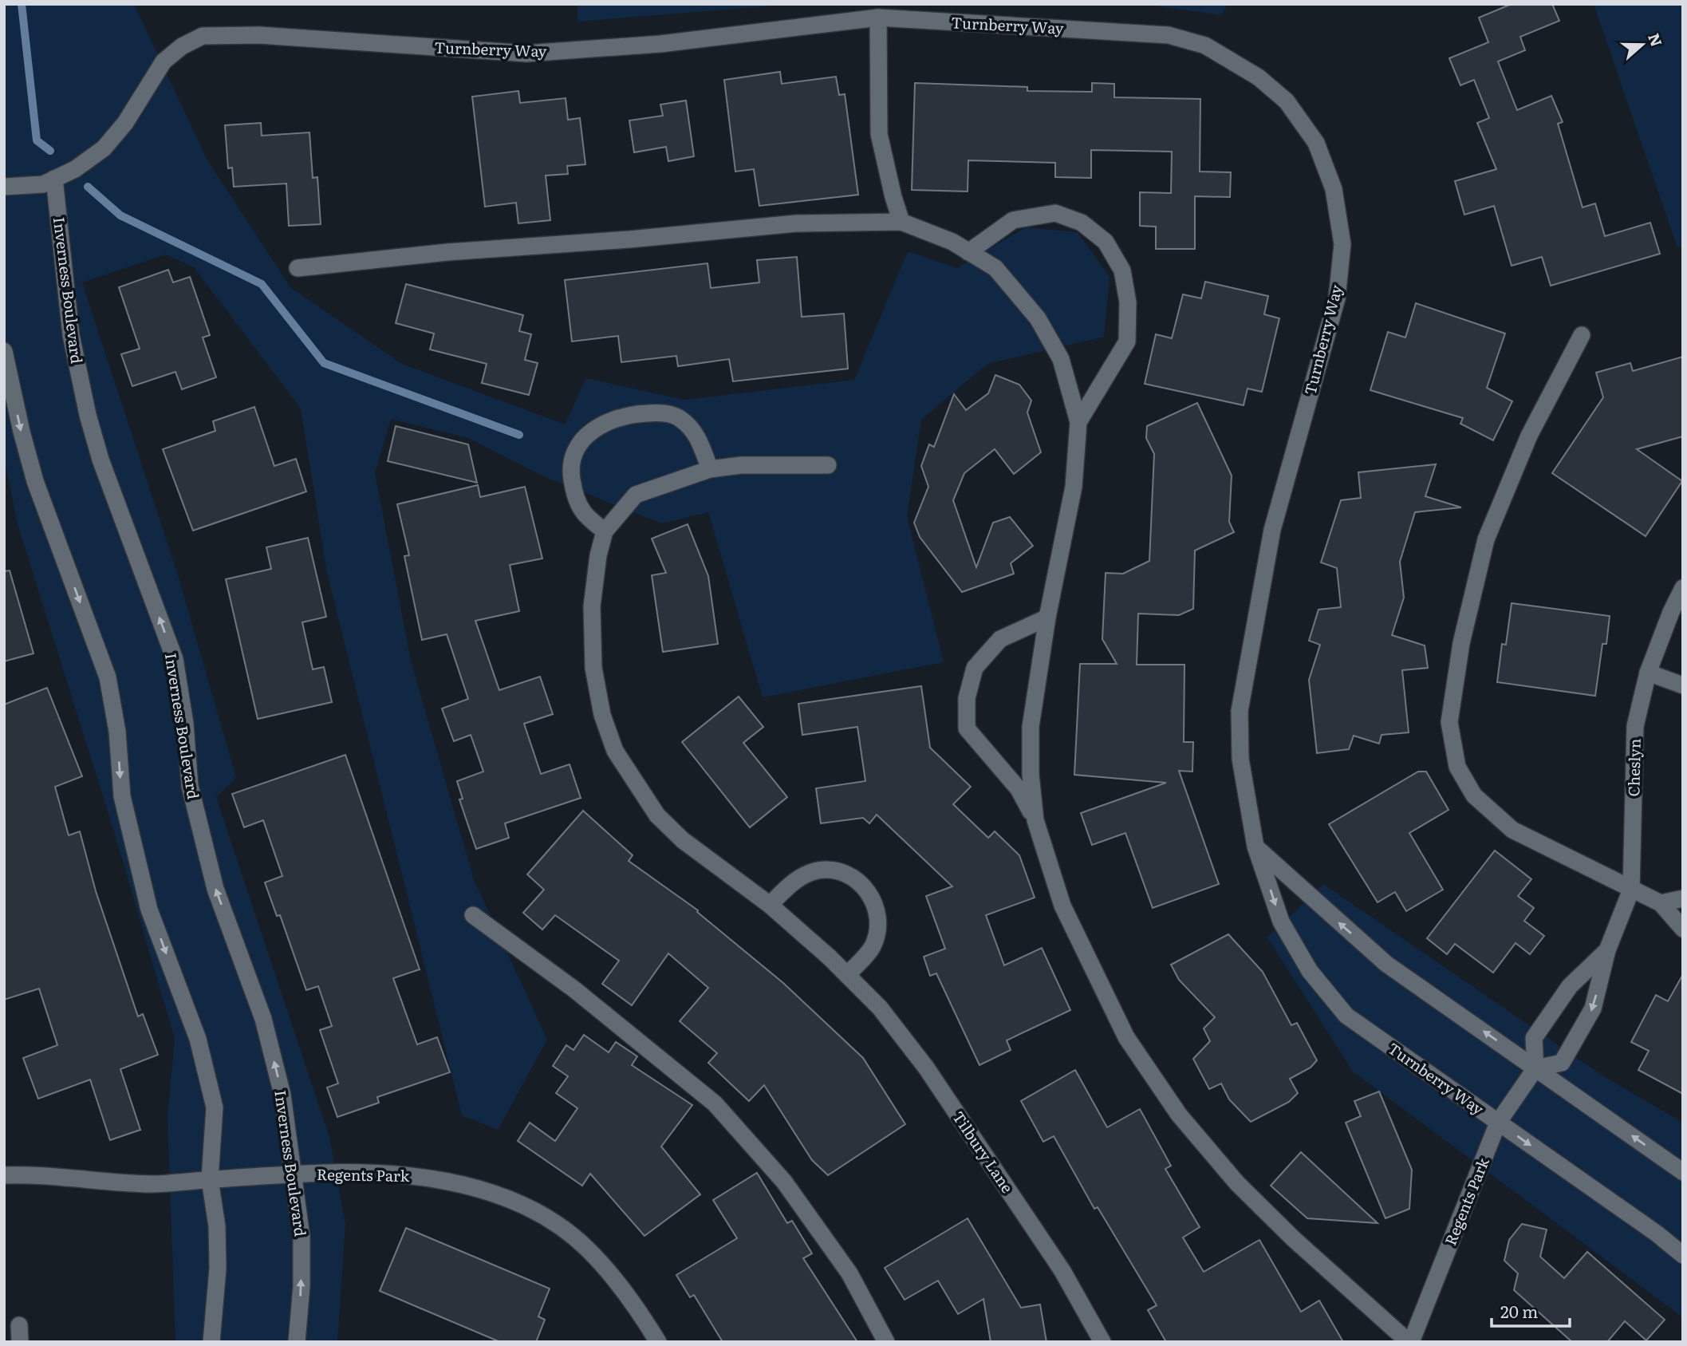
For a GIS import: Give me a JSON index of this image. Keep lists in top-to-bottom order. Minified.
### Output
{"streets":{"street":["Turnberry Way","Inverness Boulevard","Cheslyn","Tilbury Lane","Regents Park"]},"crossings":[["Turnberry Way","Inverness Boulevard"],["Turnberry Way","Regents Park"],["Inverness Boulevard","Regents Park"],["Cheslyn","Regents Park"]],"scale_bar":"20 m","north":"right"}
